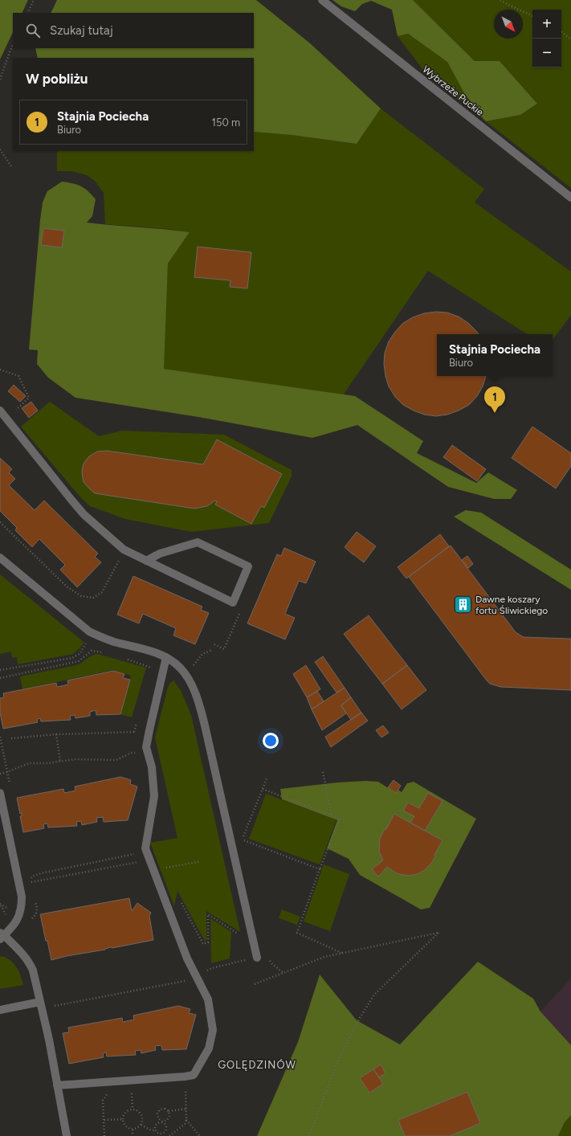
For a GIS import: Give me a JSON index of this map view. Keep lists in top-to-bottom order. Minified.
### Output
{"streets":{"street":["Wybrzeże Puckie"]},"districts":["GOLĘDZINÓW"],"places":{"building":["Dawne koszary fortu Śliwickiego"]},"north":"bottom right","page":{"map_buttons":["+","−"],"search":"Szukaj tutaj","heading":"W pobliżu","list":[{"mark":"1","name":"Stajnia Pociecha","note":"Biuro","value":"150 m"}],"popup":["Stajnia Pociecha","Biuro"],"pins":"1"}}
